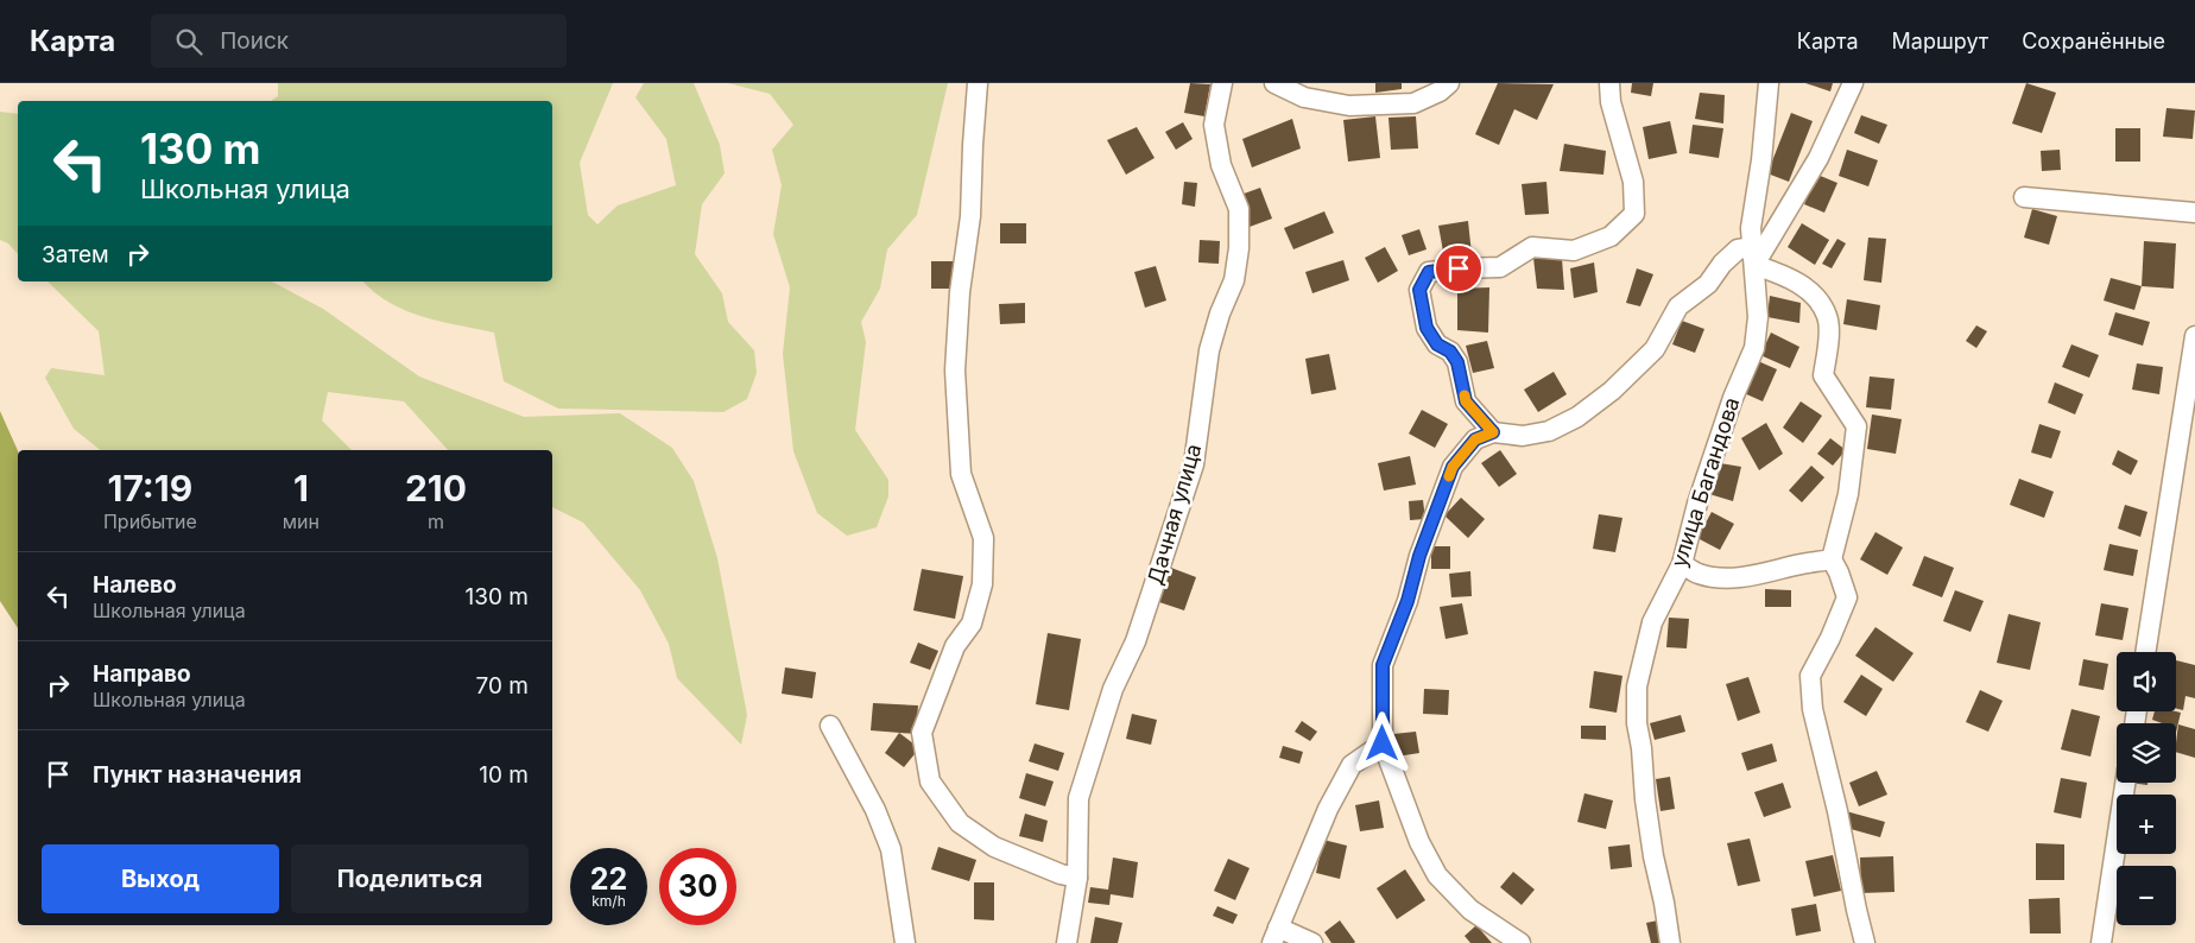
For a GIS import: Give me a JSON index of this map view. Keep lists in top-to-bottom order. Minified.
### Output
{"streets":{"street":["улица Багандова","Дачная улица"]},"page":{"header":"Карта","search":"Поиск","nav":["Карта","Маршрут","Сохранённые"],"turn":["130 m","Школьная улица"],"then":"Затем","eta":["17:19","Прибытие","1","мин","210","m"],"list":[{"name":"Налево","note":"Школьная улица","value":"130 m"},{"name":"Направо","note":"Школьная улица","value":"70 m"},{"name":"Пункт назначения","value":"10 m"}],"map_buttons":["+","−"],"buttons":["Выход","Поделиться"],"speed":"22 km/h","limit":"30"}}
